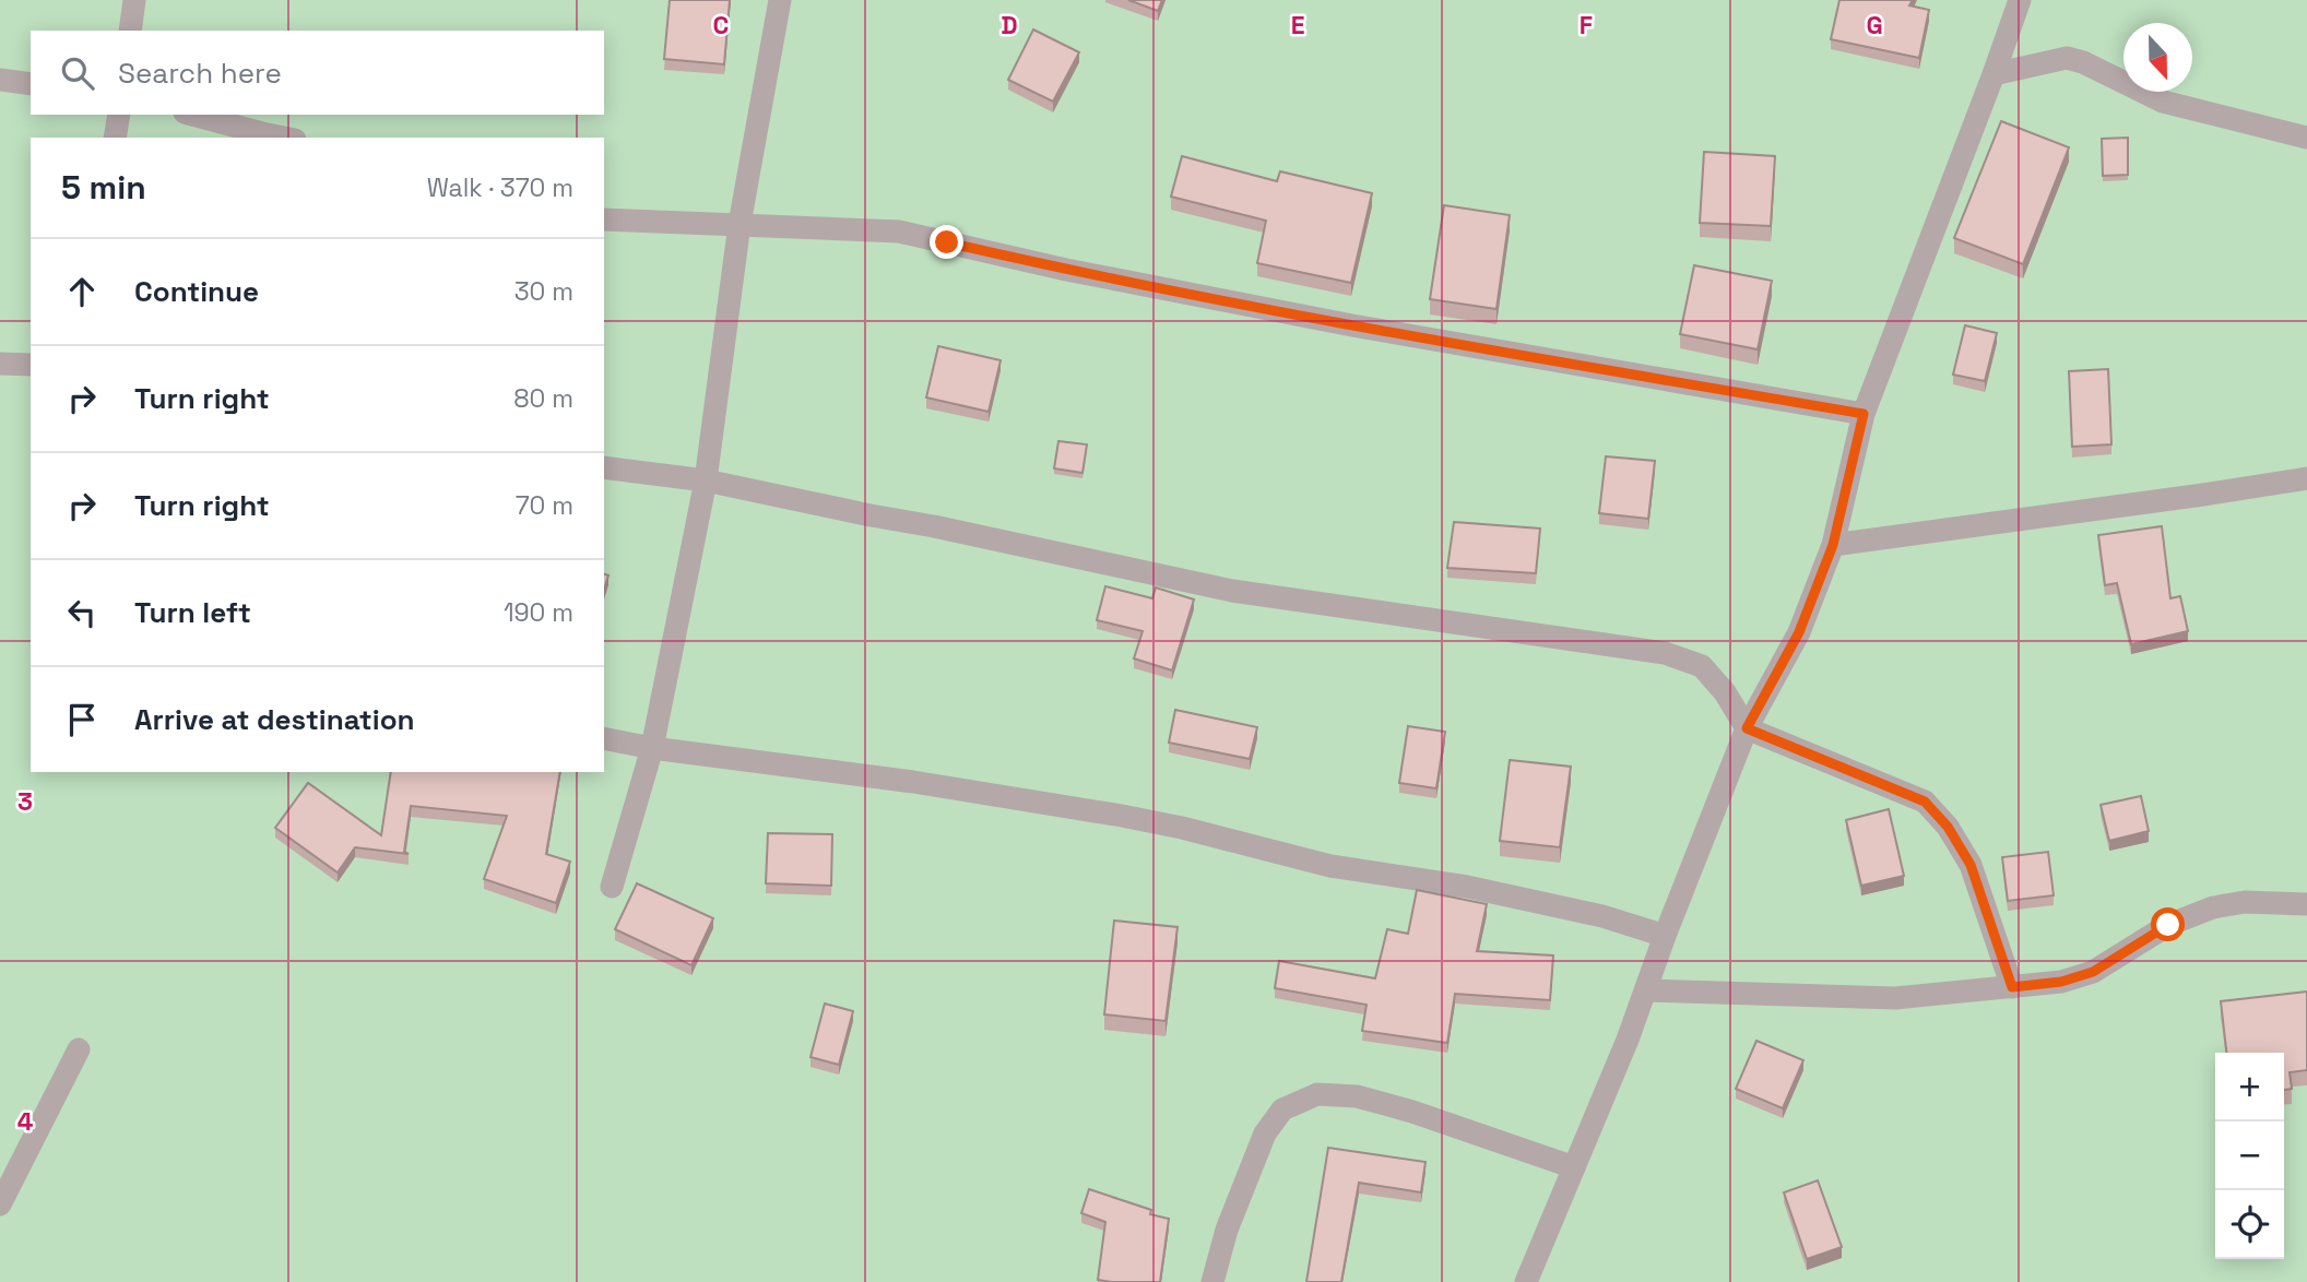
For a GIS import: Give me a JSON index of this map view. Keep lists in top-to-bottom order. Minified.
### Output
{"north":"bottom","page":{"search":"Search here","heading":["5 min","Walk · 370 m"],"list":[["Continue","30 m"],["Turn right","80 m"],["Turn right","70 m"],["Turn left","190 m"],"Arrive at destination"],"map_buttons":["+","−"]},"grid":{"columns":["C","D","E","F","G"],"rows":["3","4"]}}
